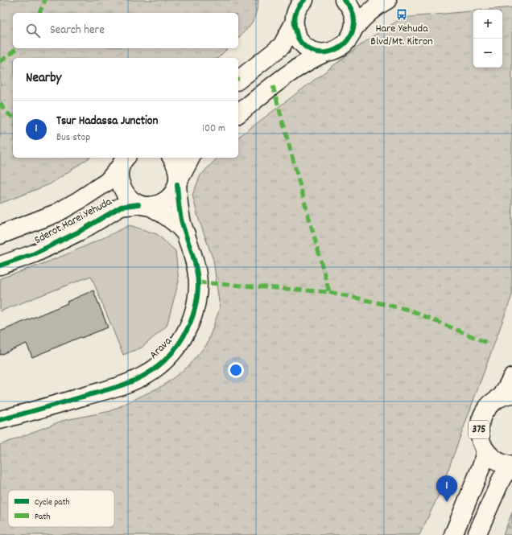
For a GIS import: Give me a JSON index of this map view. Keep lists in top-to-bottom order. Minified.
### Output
{"streets":{"street":["Sderot Harei Yehuda","Arava","375"]},"crossings":[["Sderot Harei Yehuda","Arava"]],"places":{"bus stop":["Hare Yehuda Blvd/Mt. Kitron"]},"legend":["Cycle path","Path"],"page":{"map_buttons":["+","−"],"search":"Search here","heading":"Nearby","list":[{"mark":"1","name":"Tsur Hadassa Junction","note":"Bus stop","value":"100 m"}],"pins":"1"}}
